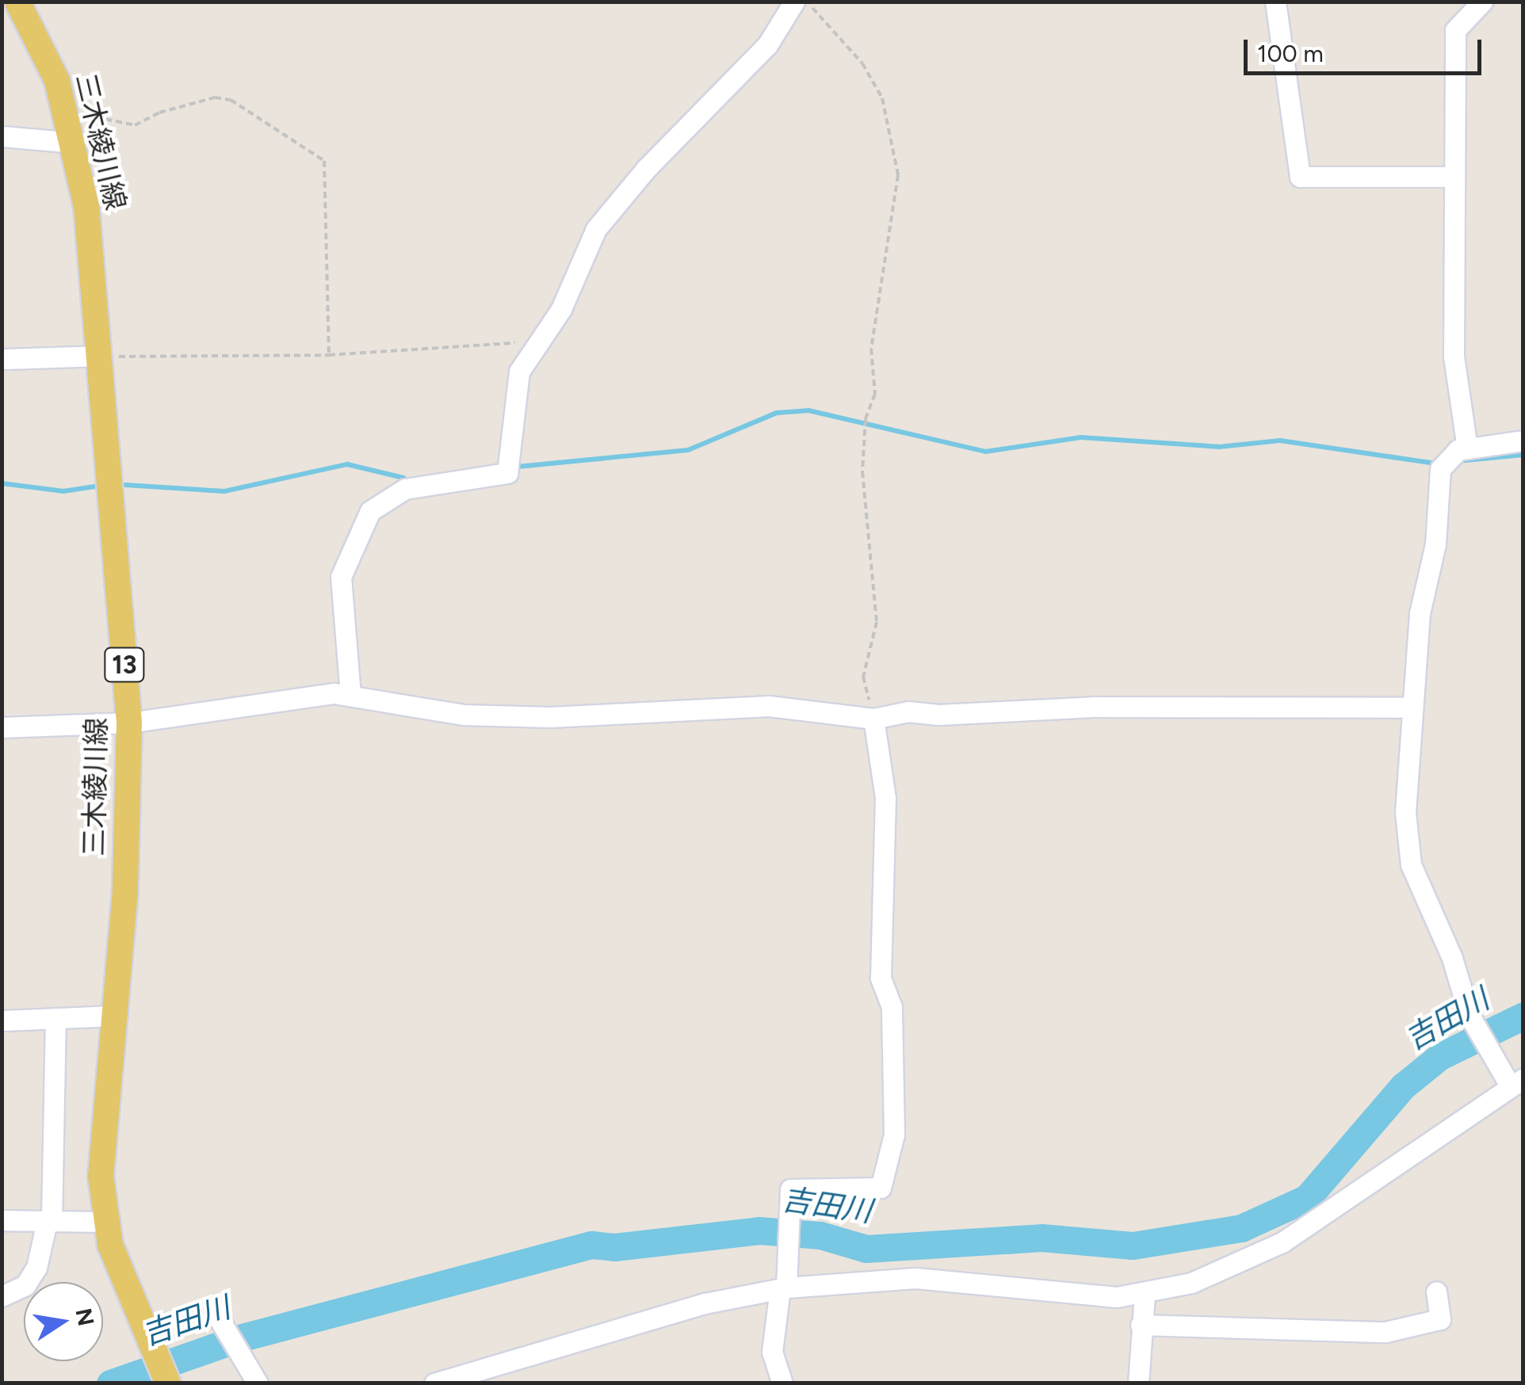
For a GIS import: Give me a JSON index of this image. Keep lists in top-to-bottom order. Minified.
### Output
{"streets":{"main road":["三木綾川線","13"]},"water":["吉田川"],"scale_bar":"100 m","north":"right"}
